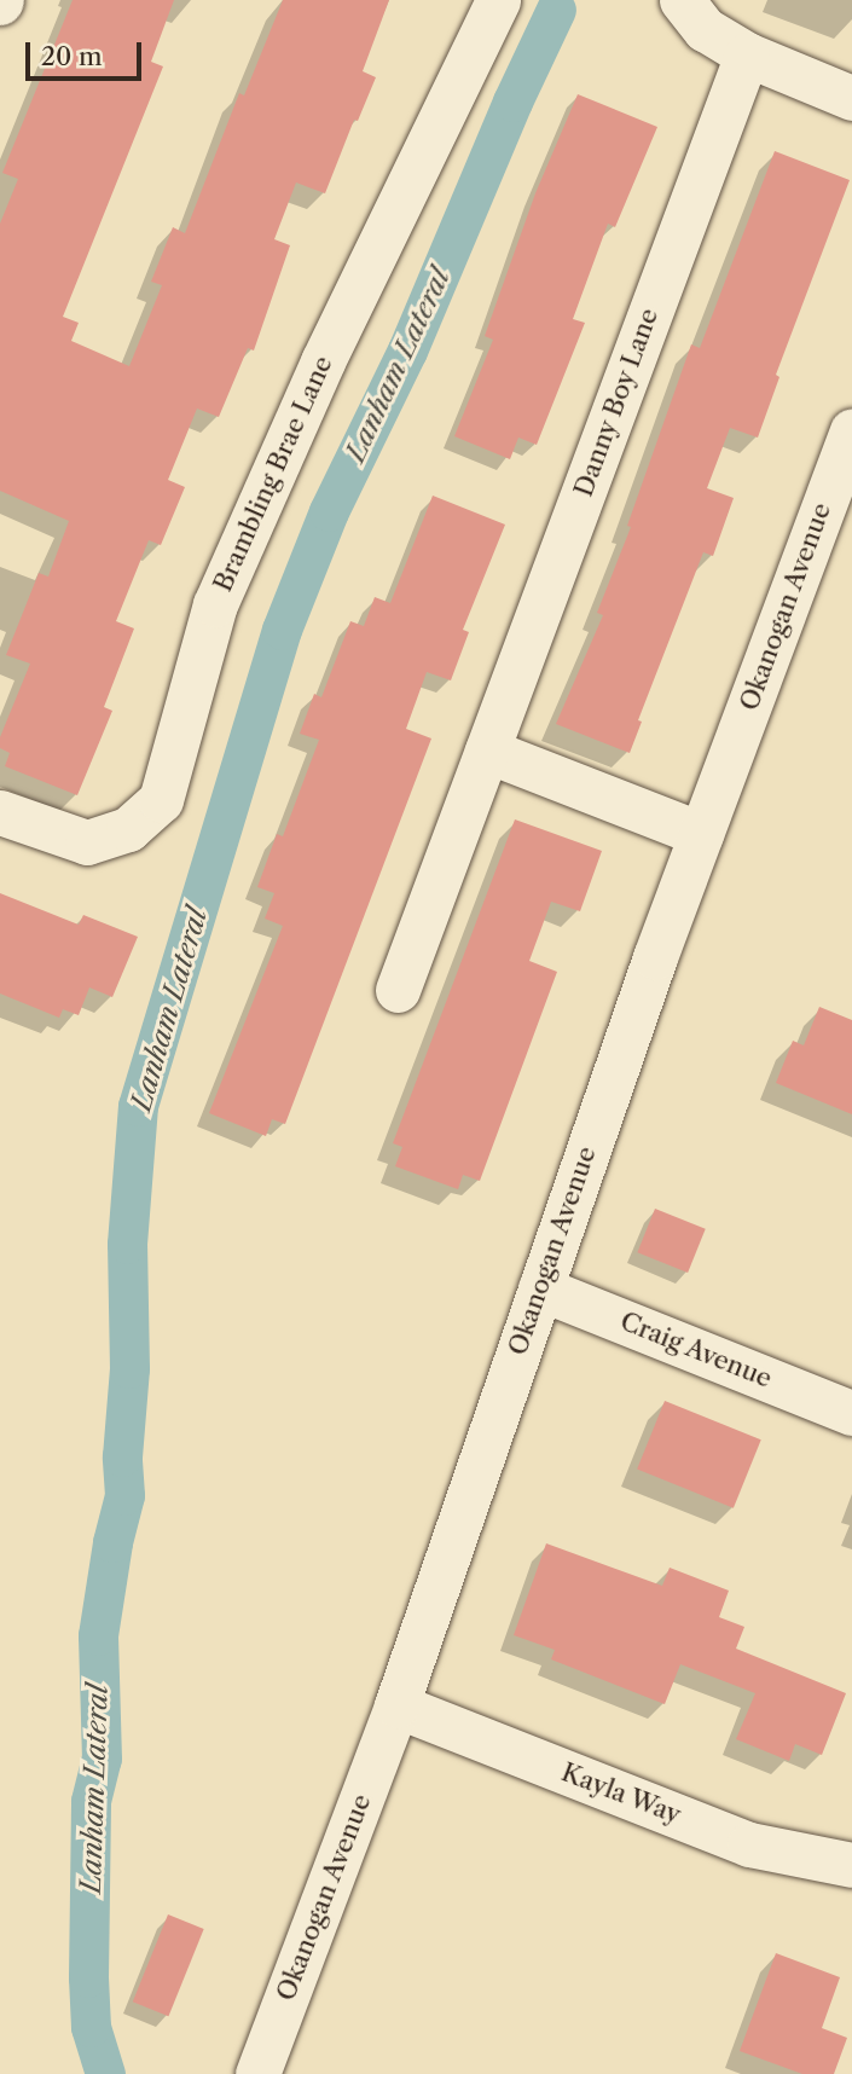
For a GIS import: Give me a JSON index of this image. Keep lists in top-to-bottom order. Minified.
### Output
{"streets":{"street":["Danny Boy Lane","Brambling Brae Lane","Okanogan Avenue","Craig Avenue","Kayla Way"]},"crossings":[["Okanogan Avenue","Craig Avenue"],["Okanogan Avenue","Kayla Way"]],"water":["Lanham Lateral"],"scale_bar":"20 m"}
